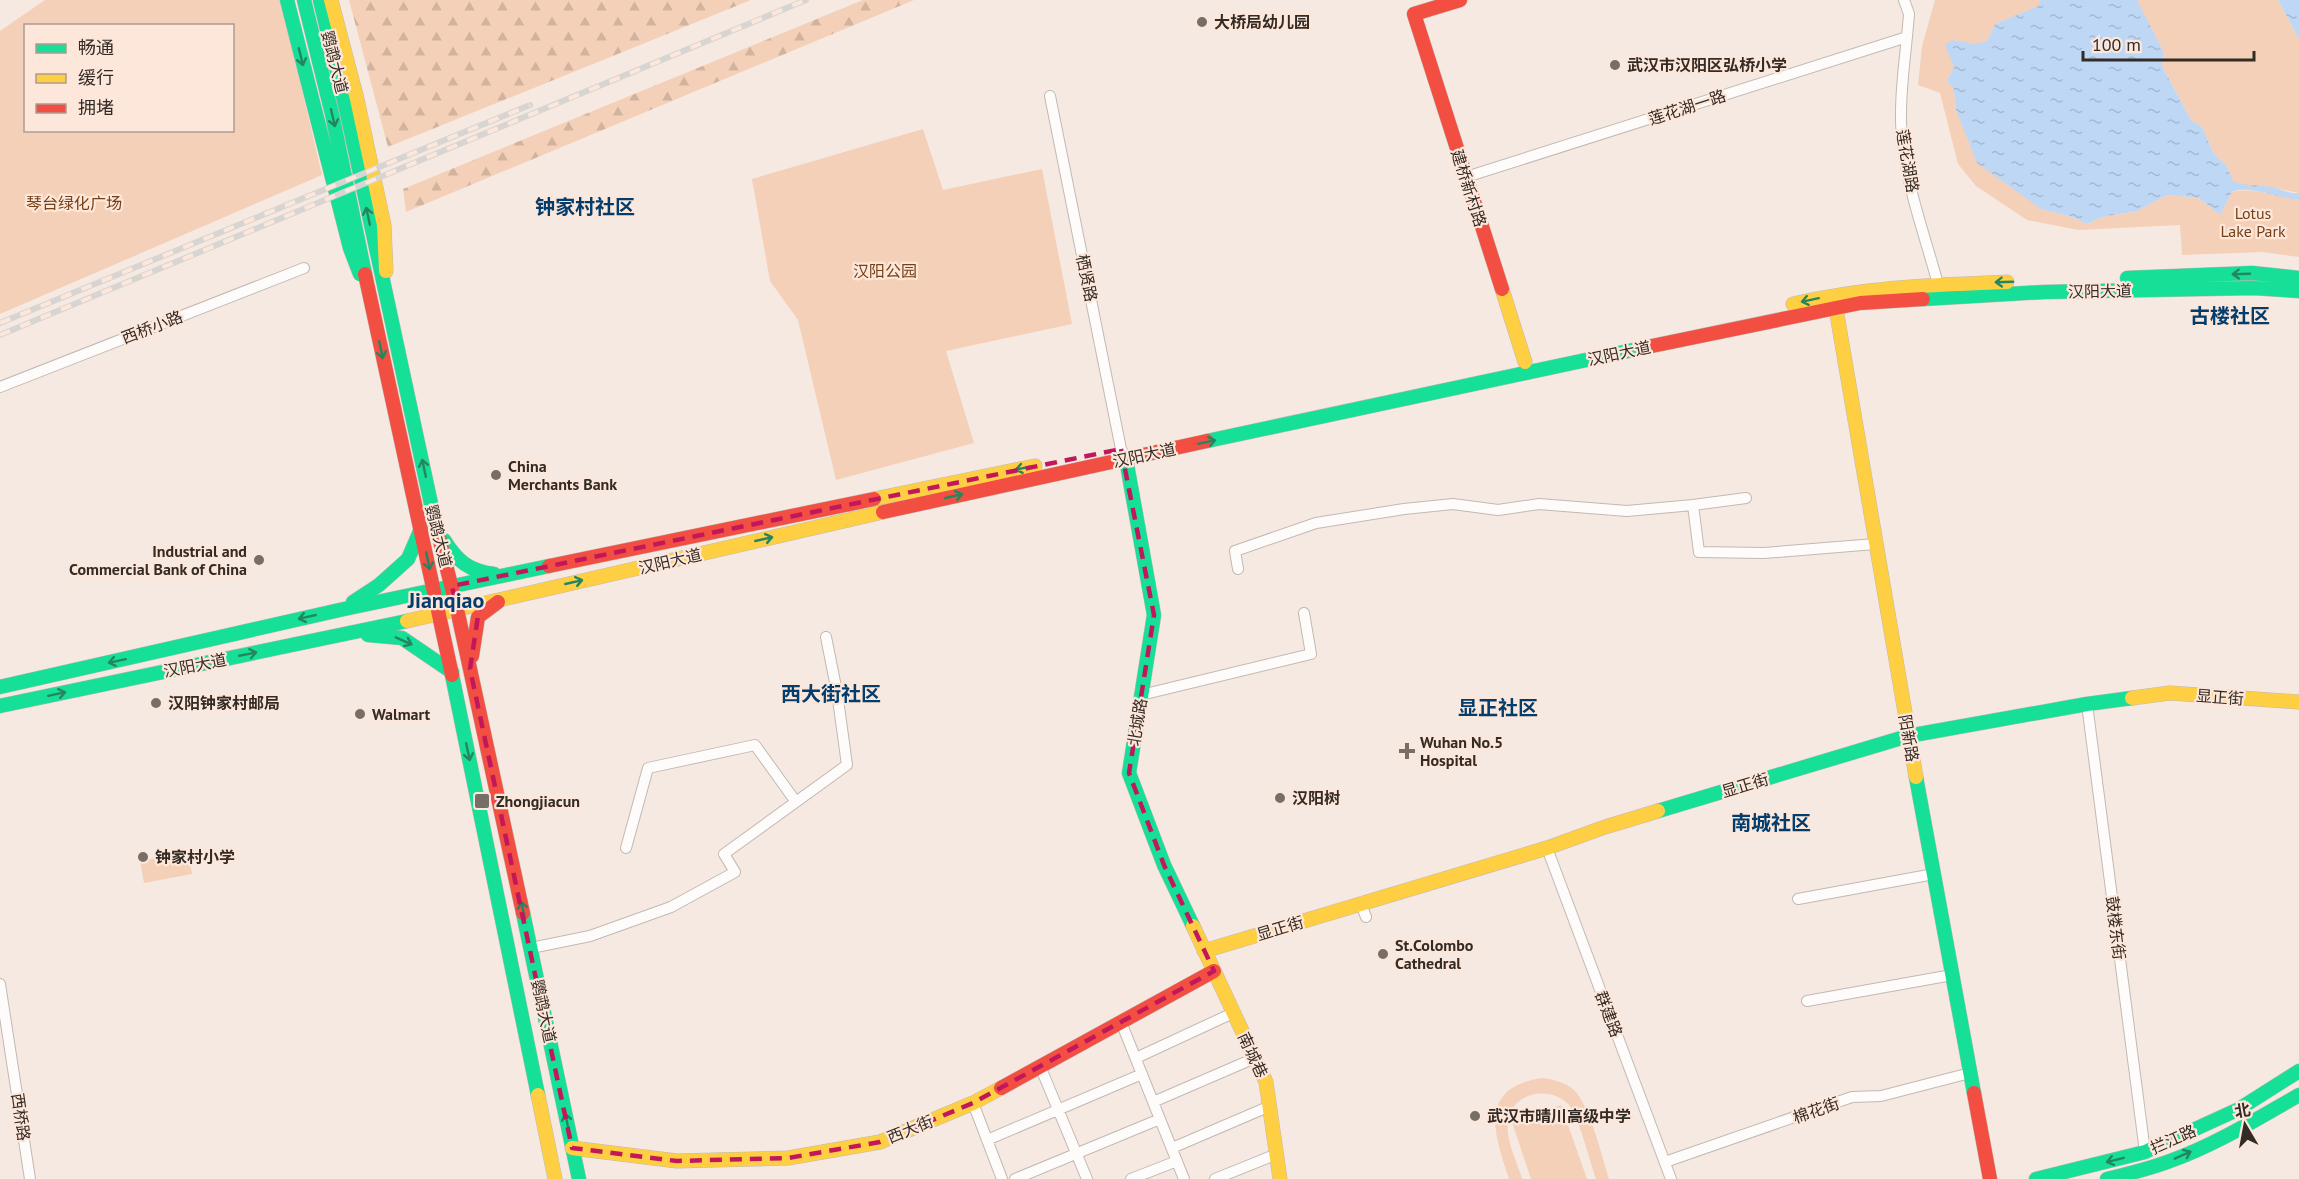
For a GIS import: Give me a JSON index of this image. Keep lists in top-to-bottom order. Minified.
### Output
{"streets":{"main road":["鹦鹉大道","建桥新村路","汉阳大道","显正街","北城路","阳新路","南城巷","西大街","拦江路"],"street":["莲花湖一路","莲花湖路","栖贤路","西桥小路","鼓楼东街","群建路","棉花街","西桥路"]},"crossings":[["鹦鹉大道","汉阳大道"],["鹦鹉大道","西大街"],["莲花湖一路","莲花湖路"],["莲花湖一路","建桥新村路"],["莲花湖路","汉阳大道"],["建桥新村路","汉阳大道"],["栖贤路","汉阳大道"],["栖贤路","北城路"],["汉阳大道","北城路"],["汉阳大道","阳新路"],["显正街","北城路"],["显正街","阳新路"],["显正街","鼓楼东街"],["显正街","群建路"],["北城路","南城巷"],["北城路","西大街"],["阳新路","棉花街"],["鼓楼东街","拦江路"],["群建路","棉花街"],["南城巷","西大街"]],"districts":["钟家村社区","古楼社区","Jianqiao","西大街社区","显正社区","南城社区"],"parks":["琴台绿化广场","Lotus Lake Park","汉阳公园"],"places":{"other":["大桥局幼儿园","武汉市汉阳区弘桥小学","China Merchants Bank","Industrial and Commercial Bank of China","汉阳钟家村邮局","Walmart","汉阳树","钟家村小学","St.Colombo Cathedral","武汉市晴川高级中学"],"health":["Wuhan No.5 Hospital"],"transit":["Zhongjiacun"]},"legend":["畅通","缓行","拥堵"],"scale_bar":"100 m","north":"top"}
